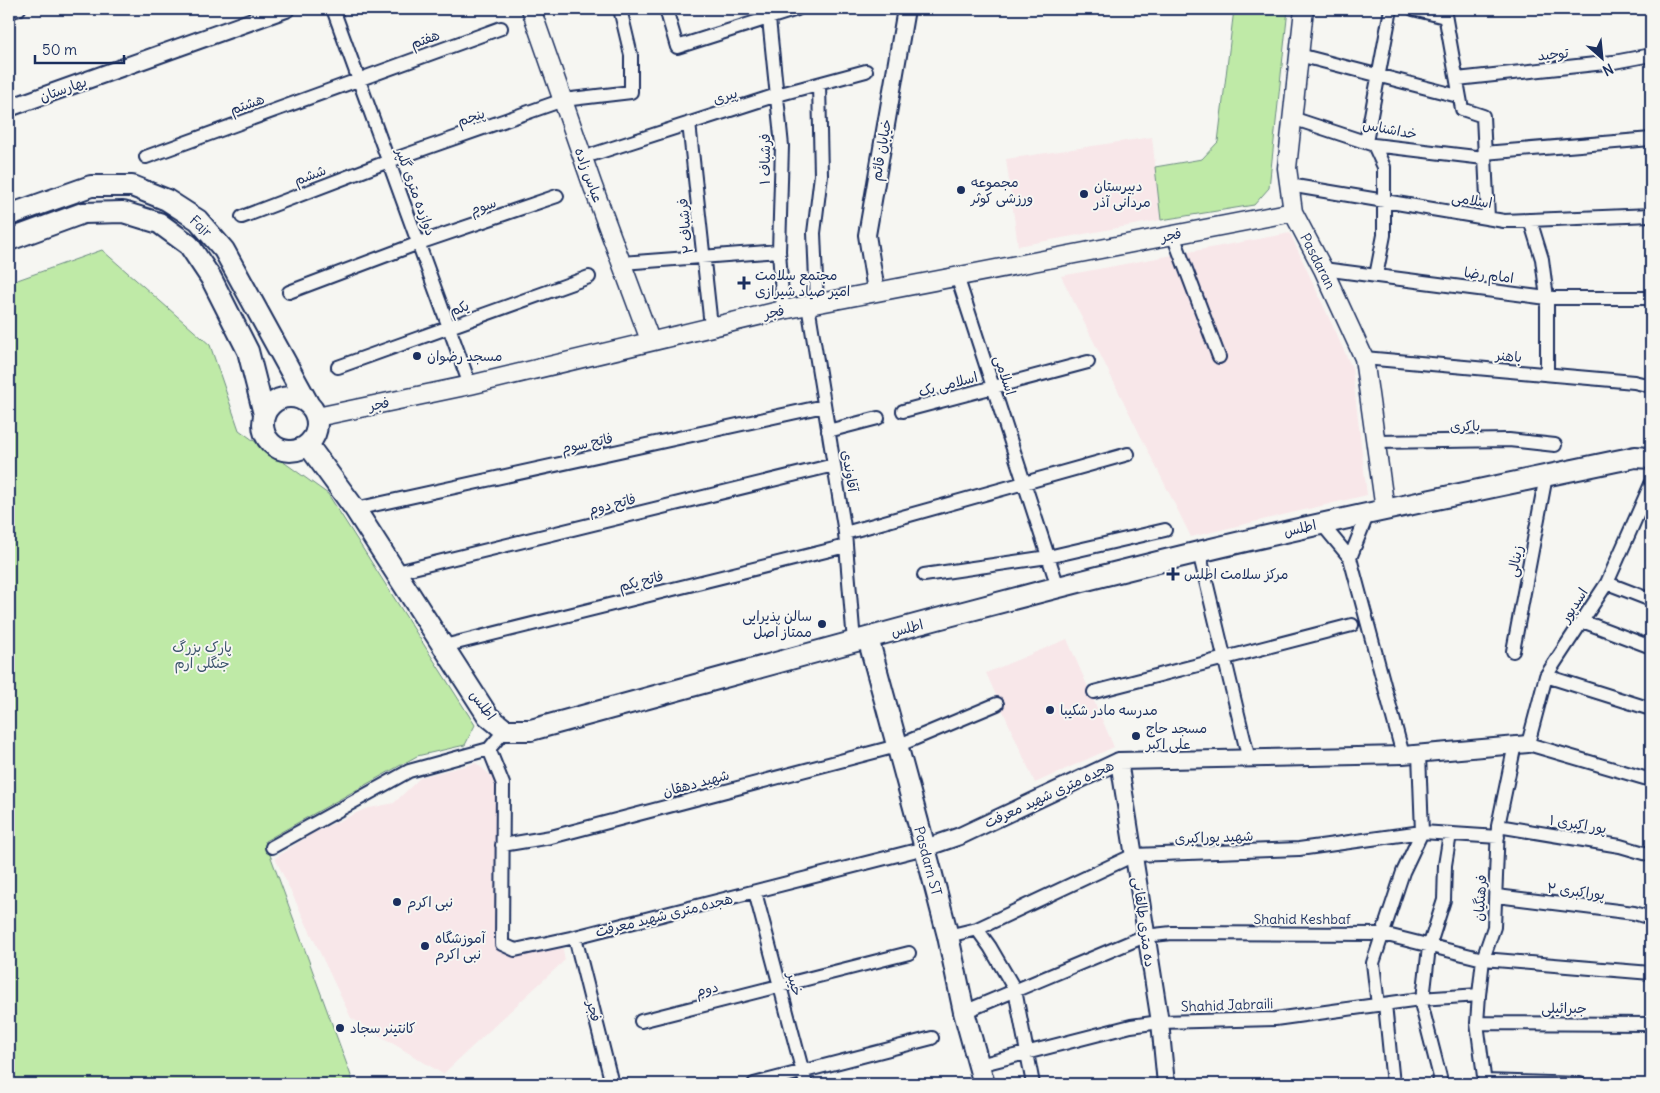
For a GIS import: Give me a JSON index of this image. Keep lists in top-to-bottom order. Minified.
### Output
{"streets":{"main road":["عباس زاده","Fajr","فجر","Pasdaran","اطلس","Pasdarn ST"],"street":["هفتم","توحید","بهارستان","پیری","هشتم","پنجم","خداشناس","خیابان قائم","فرشباف ۱","ششم","دوازده متری گلپر","اسلامی","سوم","فرشباف ۲","امام رضا","یکم","باهنر","اسلامی یک","باکری","فاتح سوم","آقاوندی","فاتح دوم","زینالی","فاتح یکم","اسدپور","شهید دهقان","هجده متری شهید معرفت","پور اکبری ۱","شهید پوراکبری","پوراکبری ۲","فرهنگیان","Shahid Keshbaf","ده متری طالقانی","خیبر","دوم","Shahid Jabraili","جبرائیلی"]},"crossings":[["هفتم","هشتم"],["هفتم","دوازده متری گلپر"],["پیری","فرشباف ۱"],["پیری","فرشباف ۲"],["پیری","آقاوندی"],["هشتم","دوازده متری گلپر"],["پنجم","ششم"],["پنجم","عباس زاده"],["پنجم","دوازده متری گلپر"],["خداشناس","Pasdaran"],["خیابان قائم","فجر"],["فرشباف ۱","فجر"],["ششم","دوازده متری گلپر"],["عباس زاده","فجر"],["دوازده متری گلپر","سوم"],["دوازده متری گلپر","فجر"],["دوازده متری گلپر","یکم"],["اسلامی","فجر"],["اسلامی","Pasdaran"],["اسلامی","اسلامی یک"],["اسلامی","اطلس"],["Fajr","فجر"],["Fajr","اطلس"],["فرشباف ۲","فجر"],["فجر","Pasdaran"],["فجر","آقاوندی"],["فجر","اطلس"],["فجر","هجده متری شهید معرفت"],["Pasdaran","امام رضا"],["Pasdaran","باهنر"],["Pasdaran","باکری"],["Pasdaran","اطلس"],["فاتح سوم","آقاوندی"],["فاتح سوم","اطلس"],["آقاوندی","فاتح دوم"],["آقاوندی","اطلس"],["آقاوندی","فاتح یکم"],["آقاوندی","Pasdarn ST"],["فاتح دوم","اطلس"],["اطلس","زینالی"],["اطلس","فاتح یکم"],["اطلس","Pasdarn ST"],["اسدپور","هجده متری شهید معرفت"],["اسدپور","فرهنگیان"],["شهید دهقان","هجده متری شهید معرفت"],["شهید دهقان","Pasdarn ST"],["هجده متری شهید معرفت","Pasdarn ST"],["هجده متری شهید معرفت","فرهنگیان"],["هجده متری شهید معرفت","ده متری طالقانی"],["هجده متری شهید معرفت","خیبر"],["پور اکبری ۱","شهید پوراکبری"],["پور اکبری ۱","فرهنگیان"],["شهید پوراکبری","Pasdarn ST"],["شهید پوراکبری","فرهنگیان"],["شهید پوراکبری","ده متری طالقانی"],["Pasdarn ST","Shahid Keshbaf"],["Pasdarn ST","Shahid Jabraili"],["پوراکبری ۲","فرهنگیان"],["فرهنگیان","Shahid Keshbaf"],["فرهنگیان","Shahid Jabraili"],["فرهنگیان","جبرائیلی"],["Shahid Keshbaf","ده متری طالقانی"],["ده متری طالقانی","Shahid Jabraili"],["خیبر","دوم"]],"parks":["پارک بزرگ جنگلی ارم"],"places":{"other":["مجموعه ورزشی کوثر","دبیرستان مردانی آذر","مسجد رضوان","سالن پذیرایی ممتاز اصل","مدرسه مادر شکیبا","مسجد حاج علی اکبر","نبی اکرم","آموزشگاه نبی اکرم","کانتینر سجاد"],"health":["مجتمع سلامت امیر صیاد شیرازی","مرکز سلامت اطلس"]},"scale_bar":"50 m","north":"bottom right"}
